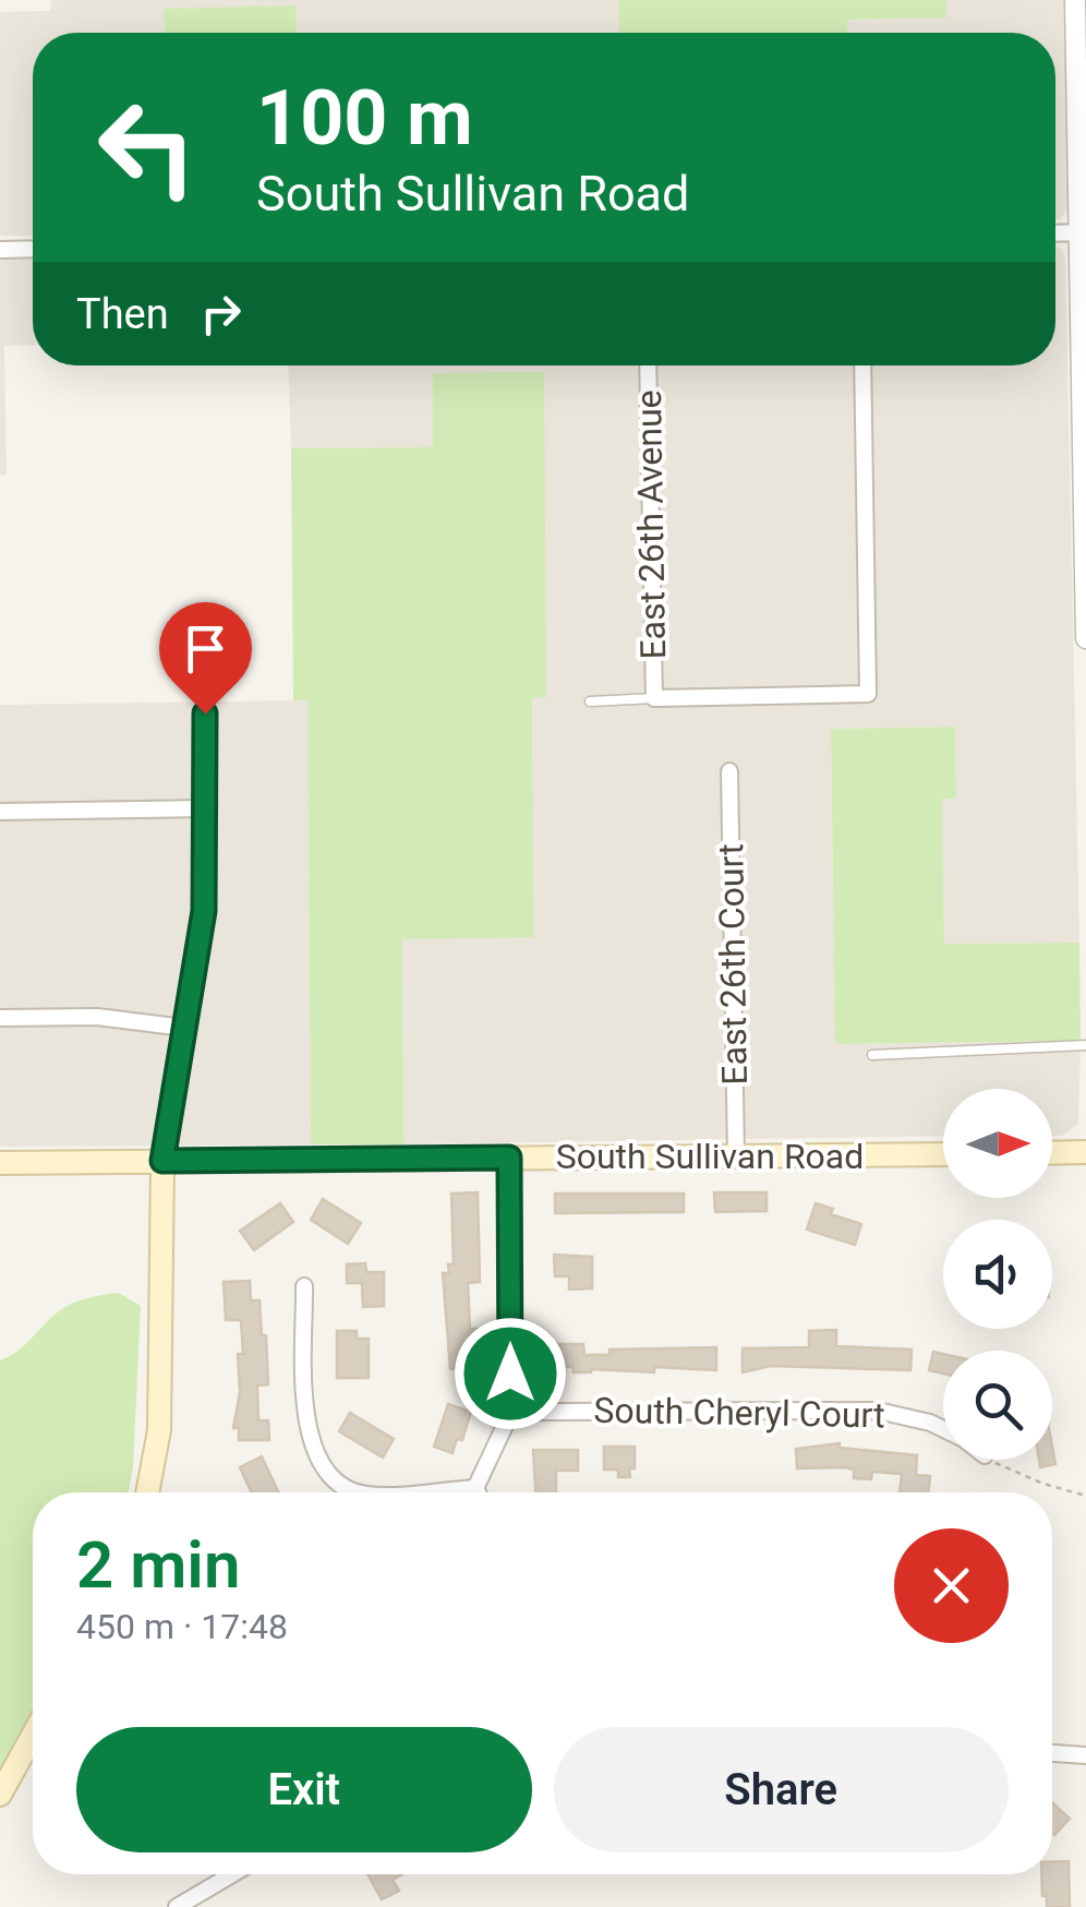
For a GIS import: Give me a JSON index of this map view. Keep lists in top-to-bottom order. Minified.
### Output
{"streets":{"main road":["South Sullivan Road"],"street":["East 26th Avenue","East 26th Court","South Cheryl Court"]},"crossings":[["East 26th Court","South Sullivan Road"]],"north":"right","page":{"turn":["100 m","South Sullivan Road"],"then":"Then","heading":["2 min","450 m · 17:48"],"buttons":["Exit","Share"]}}
